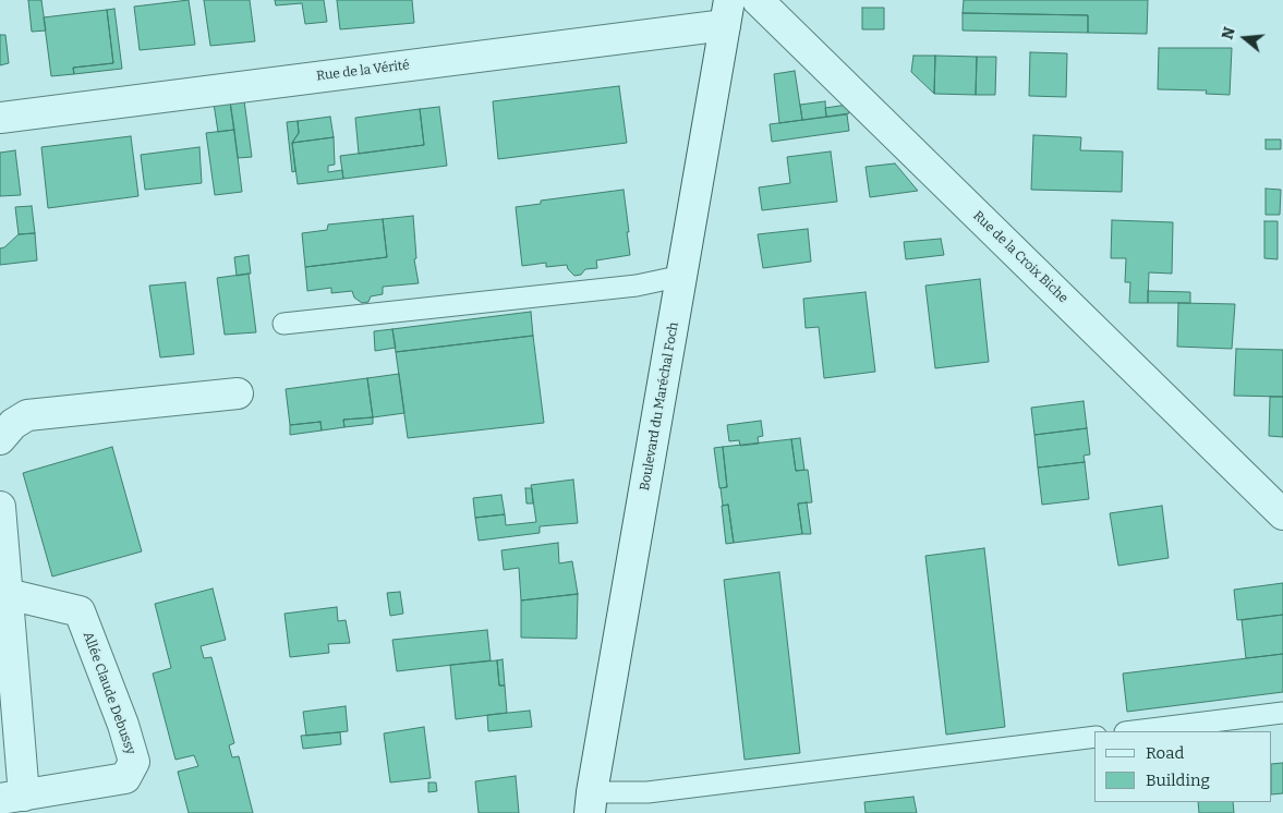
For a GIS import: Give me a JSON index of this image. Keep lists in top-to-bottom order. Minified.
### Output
{"streets":{"street":["Rue de la Vérité","Rue de la Croix Biche","Boulevard du Maréchal Foch","Allée Claude Debussy"]},"crossings":[["Rue de la Vérité","Boulevard du Maréchal Foch"]],"legend":["Road","Building"],"north":"left"}
